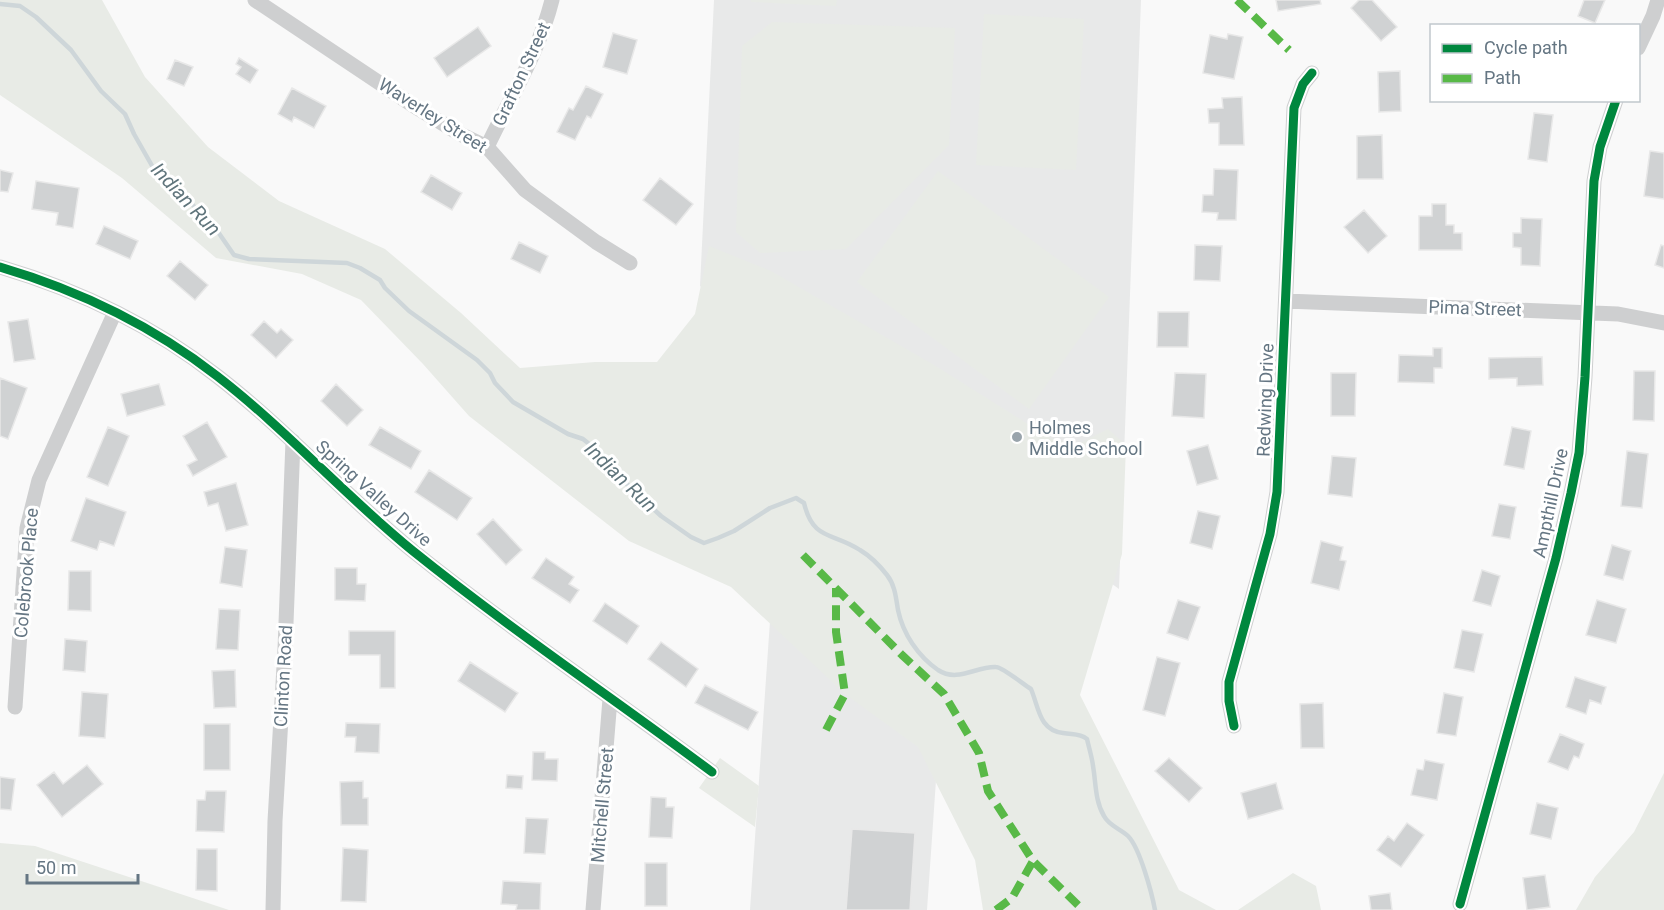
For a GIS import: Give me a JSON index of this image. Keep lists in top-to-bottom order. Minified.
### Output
{"streets":{"street":["Grafton Street","Waverley Street","Pima Street","Redwing Drive","Spring Valley Drive","Ampthill Drive","Colebrook Place","Clinton Road","Mitchell Street"]},"crossings":[["Grafton Street","Waverley Street"],["Pima Street","Redwing Drive"],["Pima Street","Ampthill Drive"],["Spring Valley Drive","Colebrook Place"],["Spring Valley Drive","Clinton Road"],["Spring Valley Drive","Mitchell Street"]],"water":["Indian Run"],"places":["Holmes Middle School"],"legend":["Cycle path","Path"],"scale_bar":"50 m"}
